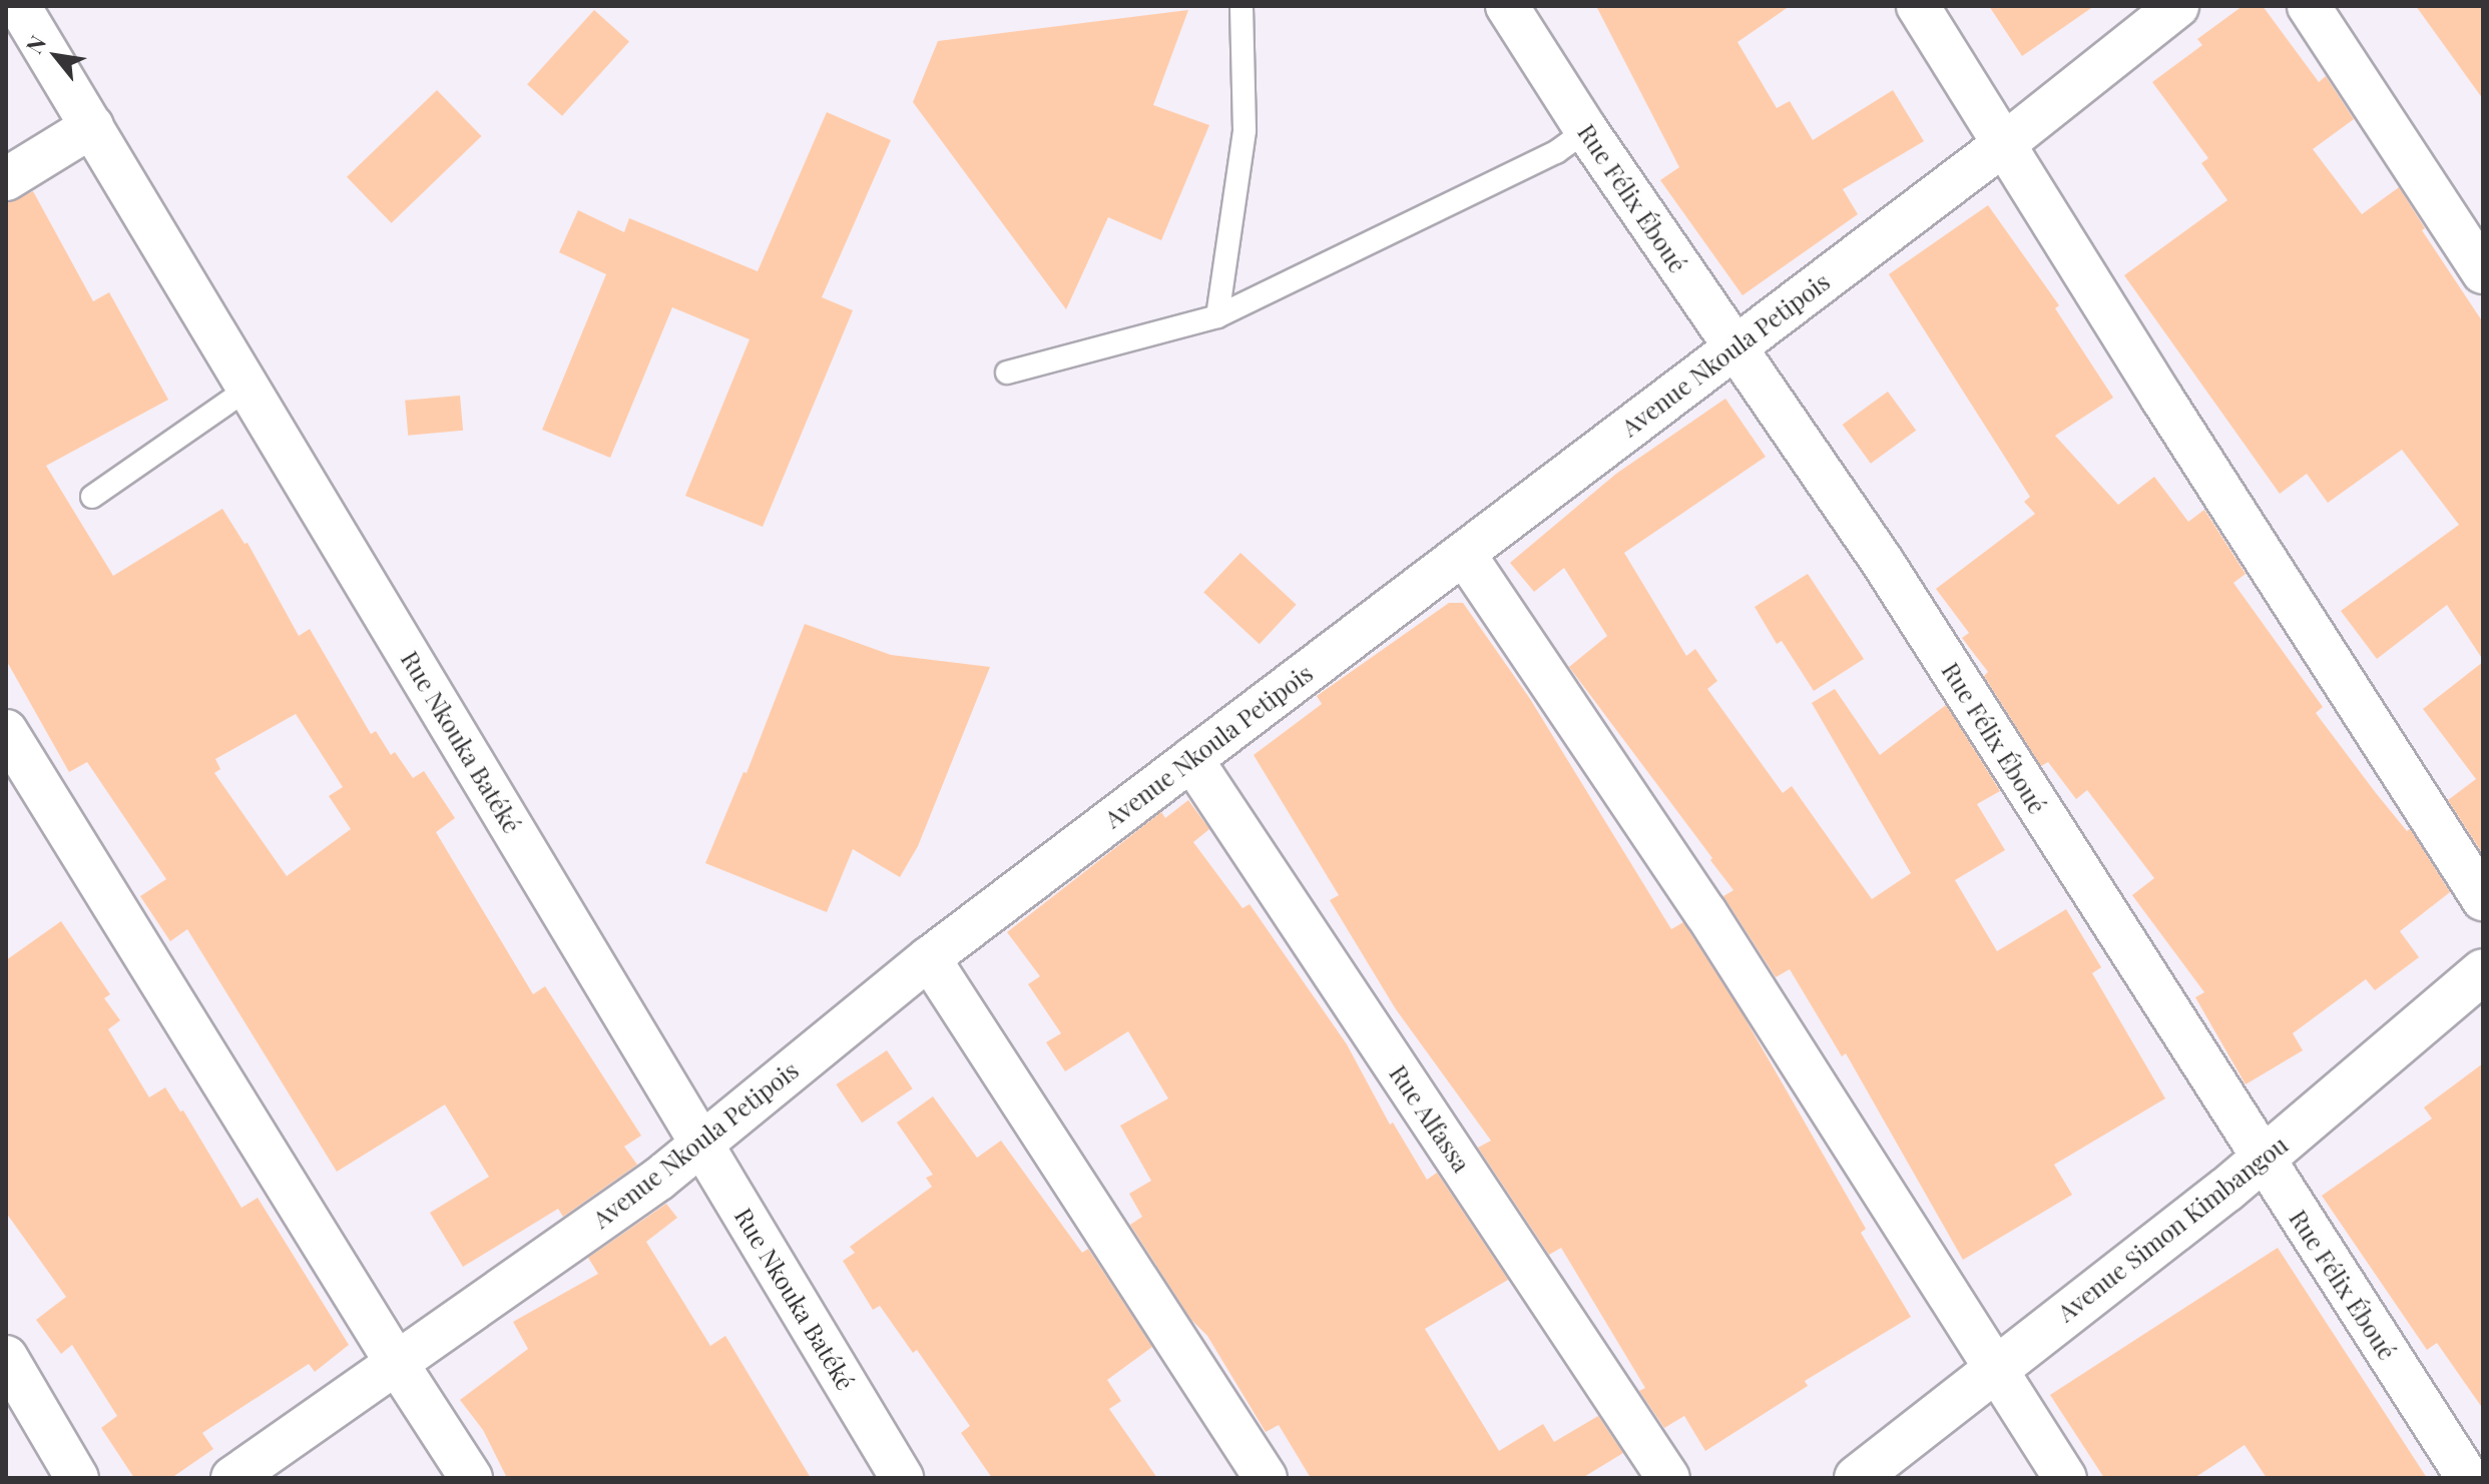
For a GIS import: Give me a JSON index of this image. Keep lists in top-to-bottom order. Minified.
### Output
{"streets":{"street":["Rue Félix Éboué","Avenue Nkoula Petipois","Rue Nkouka Batéké","Rue Alfassa","Avenue Simon Kimbangou"]},"crossings":[["Rue Félix Éboué","Avenue Nkoula Petipois"],["Rue Félix Éboué","Avenue Simon Kimbangou"],["Avenue Nkoula Petipois","Rue Nkouka Batéké"],["Avenue Nkoula Petipois","Rue Alfassa"]],"north":"top left"}
